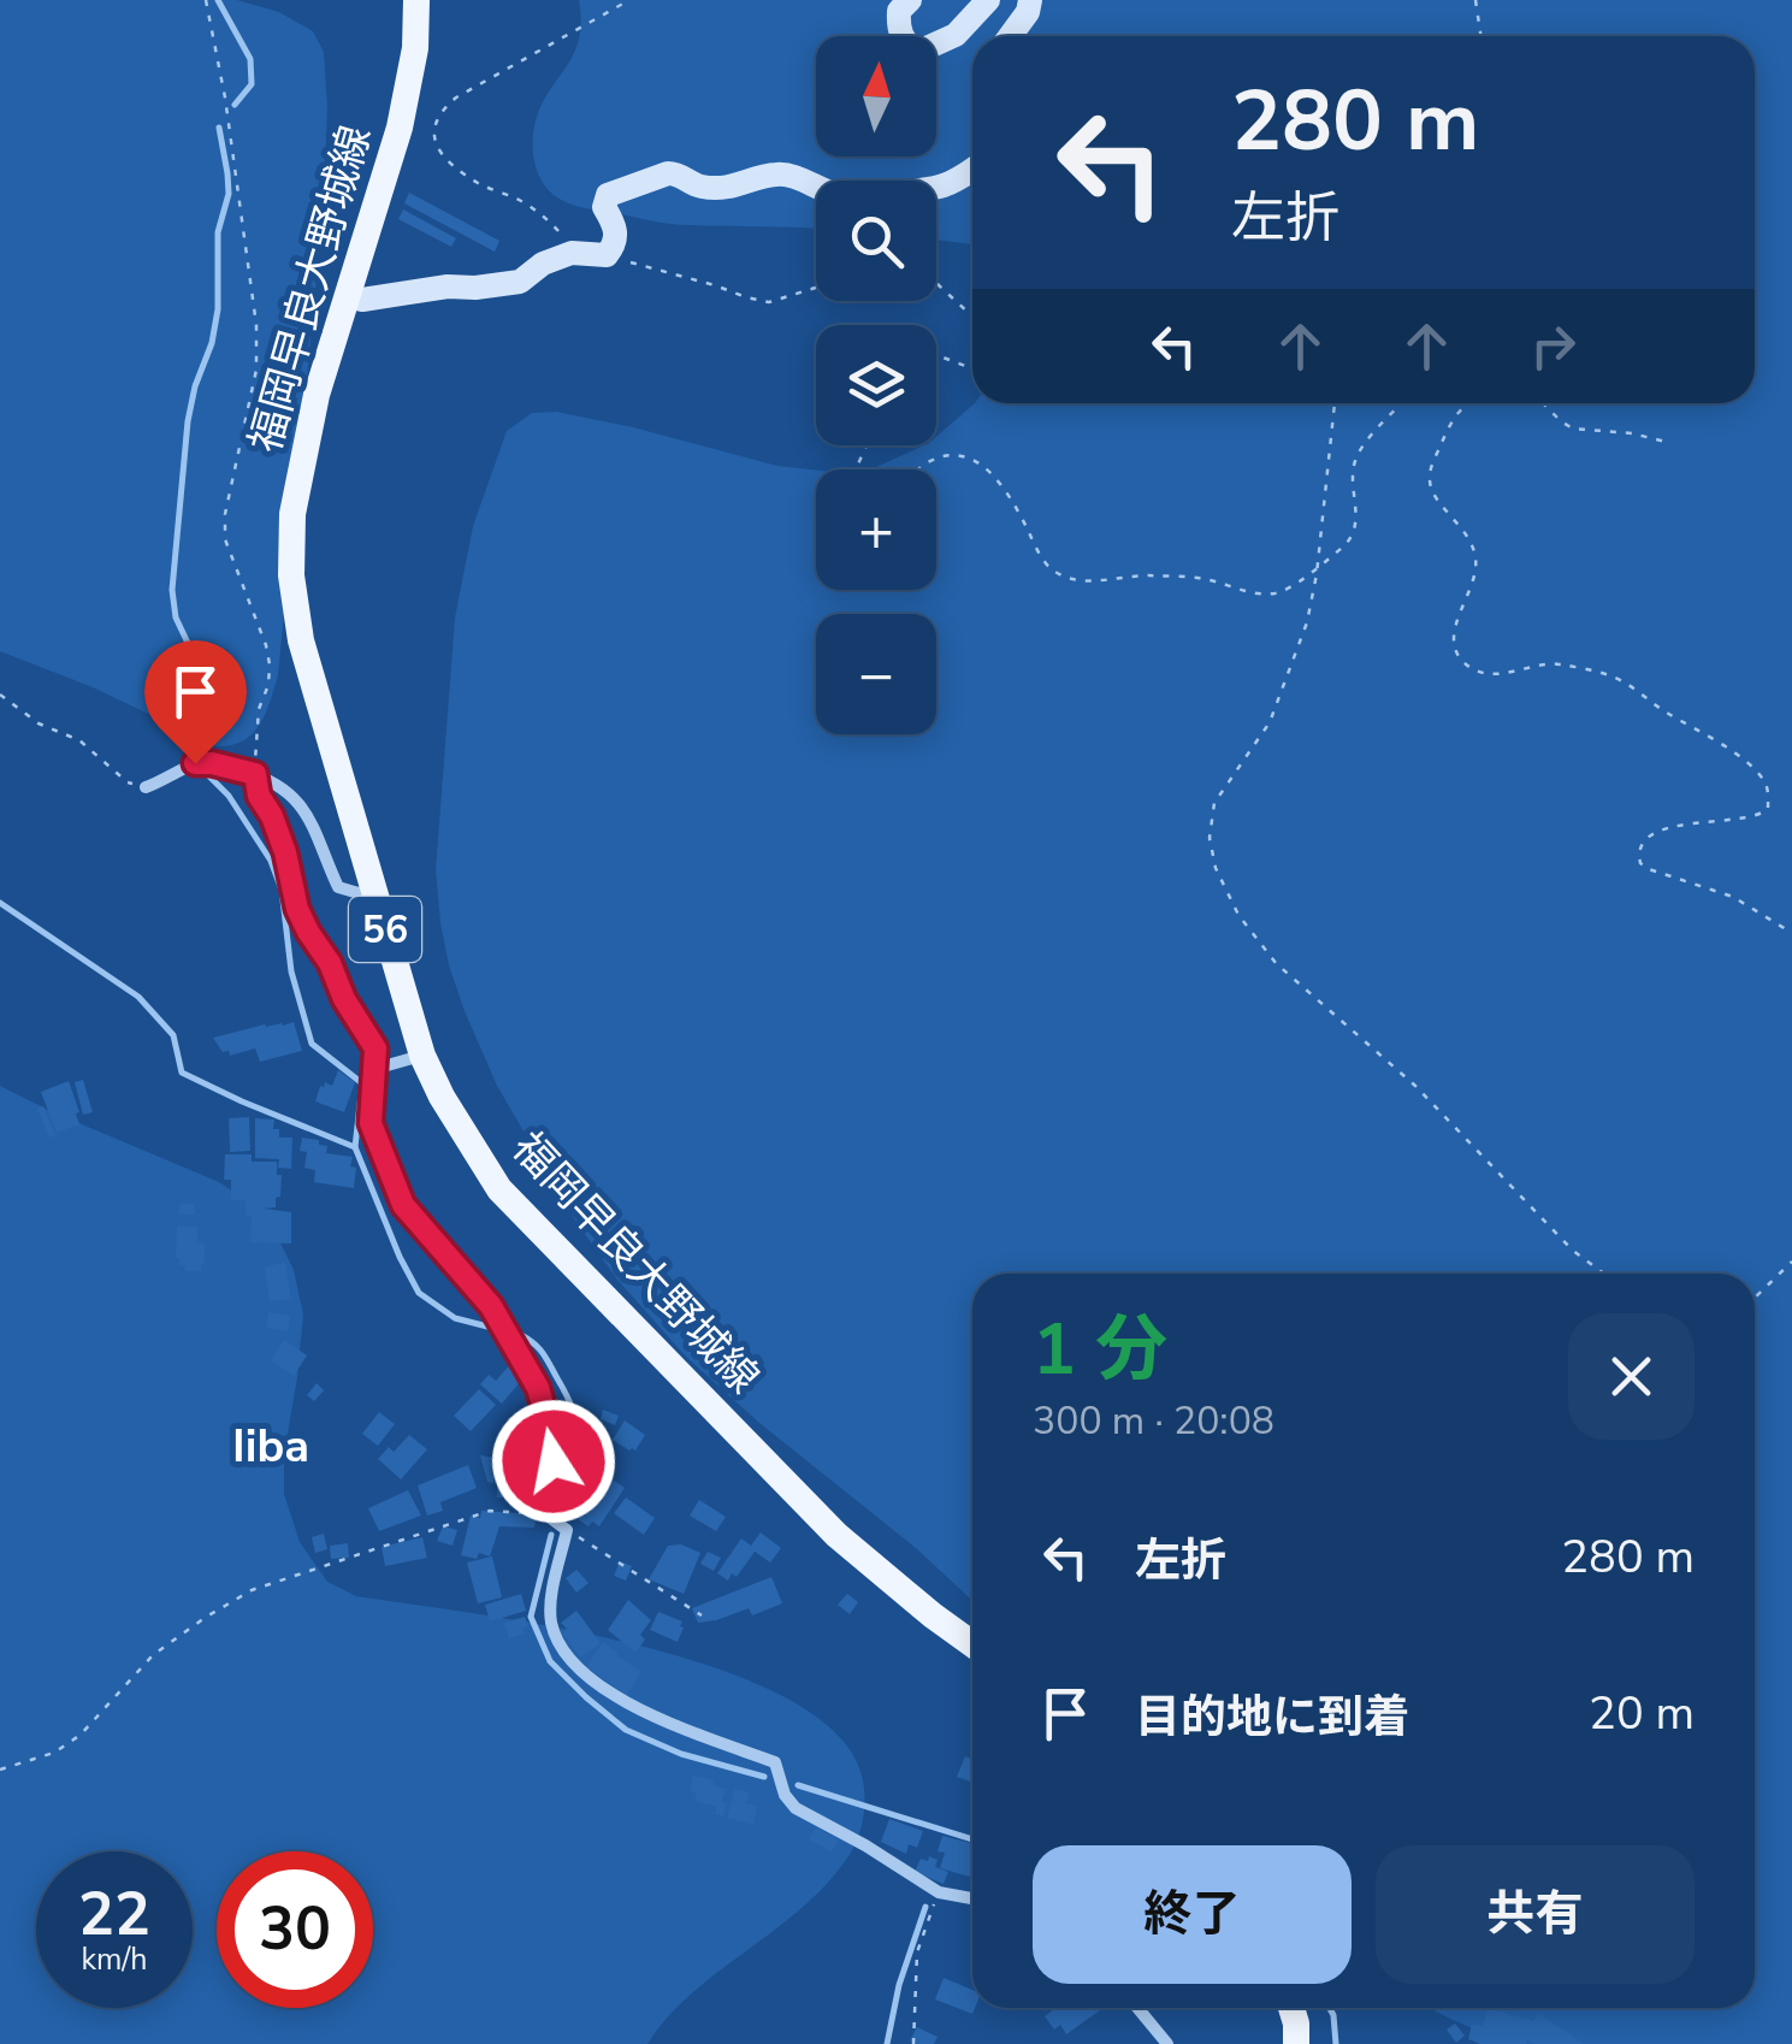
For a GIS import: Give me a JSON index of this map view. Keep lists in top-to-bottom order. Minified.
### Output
{"streets":{"main road":["福岡早良大野城線","56"]},"districts":["Iiba"],"north":"top","page":{"map_buttons":["+","−"],"turn":["280 m","左折"],"heading":["1 分","300 m · 20:08"],"list":[{"name":"左折","value":"280 m"},{"name":"目的地に到着","value":"20 m"}],"buttons":["終了","共有"],"speed":"22 km/h","limit":"30"}}
